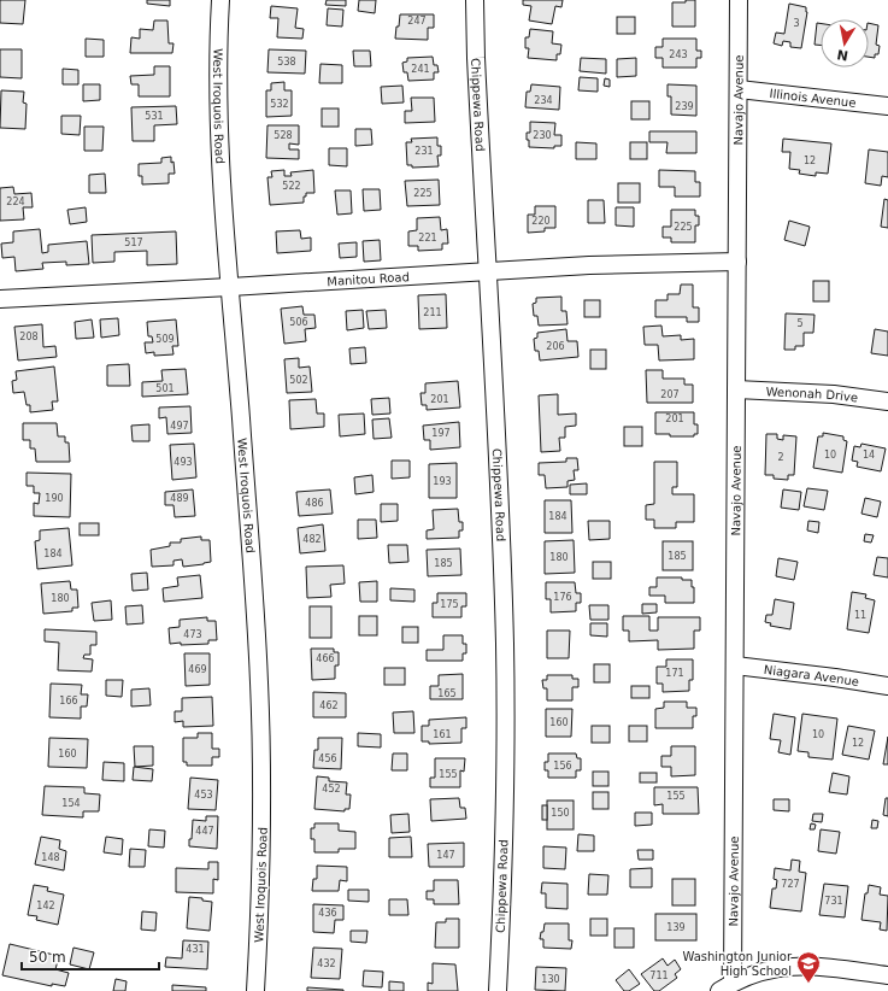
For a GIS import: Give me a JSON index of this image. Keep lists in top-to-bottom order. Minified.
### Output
{"streets":{"street":["Illinois Avenue","Navajo Avenue","Chippewa Road","West Iroquois Road","Manitou Road","Wenonah Drive","Niagara Avenue"]},"crossings":[["Illinois Avenue","Navajo Avenue"],["Navajo Avenue","Manitou Road"],["Navajo Avenue","Wenonah Drive"],["Navajo Avenue","Niagara Avenue"],["Chippewa Road","Manitou Road"],["West Iroquois Road","Manitou Road"]],"places":{"school or university":["Washington Junior High School"]},"house_numbers":["247","3","243","538","241","234","532","239","531","528","230","231","12","522","225","224","220","225","221","517","211","506","5","208","509","206","502","501","207","201","201","497","197","10","14","2","493","193","190","489","486","184","482","184","185","180","185","176","180","175","11","473","466","469","171","165","166","462","160","161","10","12","160","456","156","155","452","453","155","154","150","447","147","148","727","731","142","436","139","431","432","711","130"],"scale_bar":"50 m","north":"bottom"}
